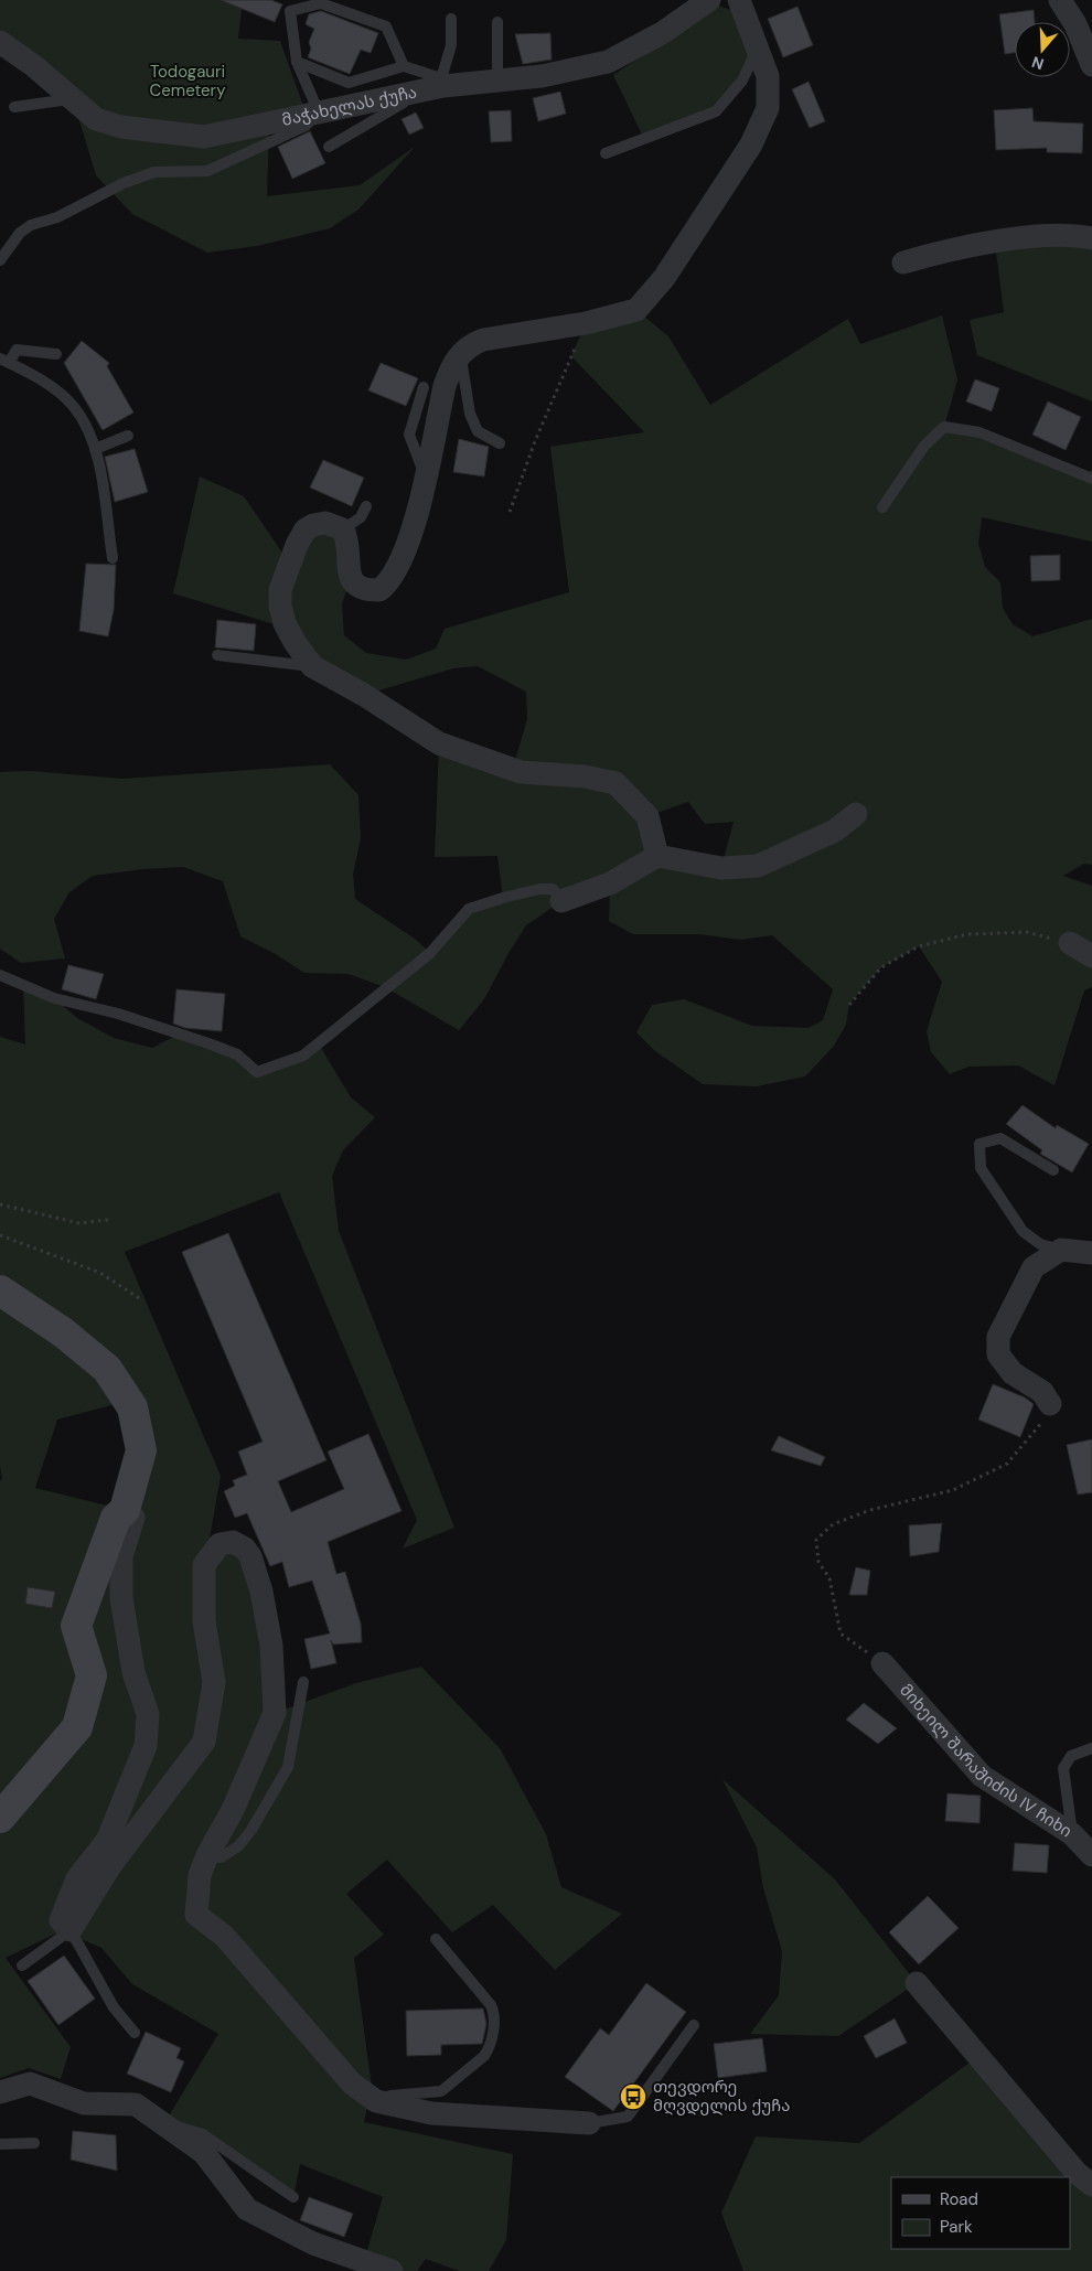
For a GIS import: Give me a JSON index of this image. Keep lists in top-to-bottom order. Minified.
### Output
{"streets":{"street":["მაჭახელას ქუჩა","მიხეილ შარაშიძის IV ჩიხი"]},"parks":["Todogauri Cemetery"],"places":{"bus stop":["თევდორე მღვდელის ქუჩა"]},"legend":["Road","Park"],"north":"bottom"}
